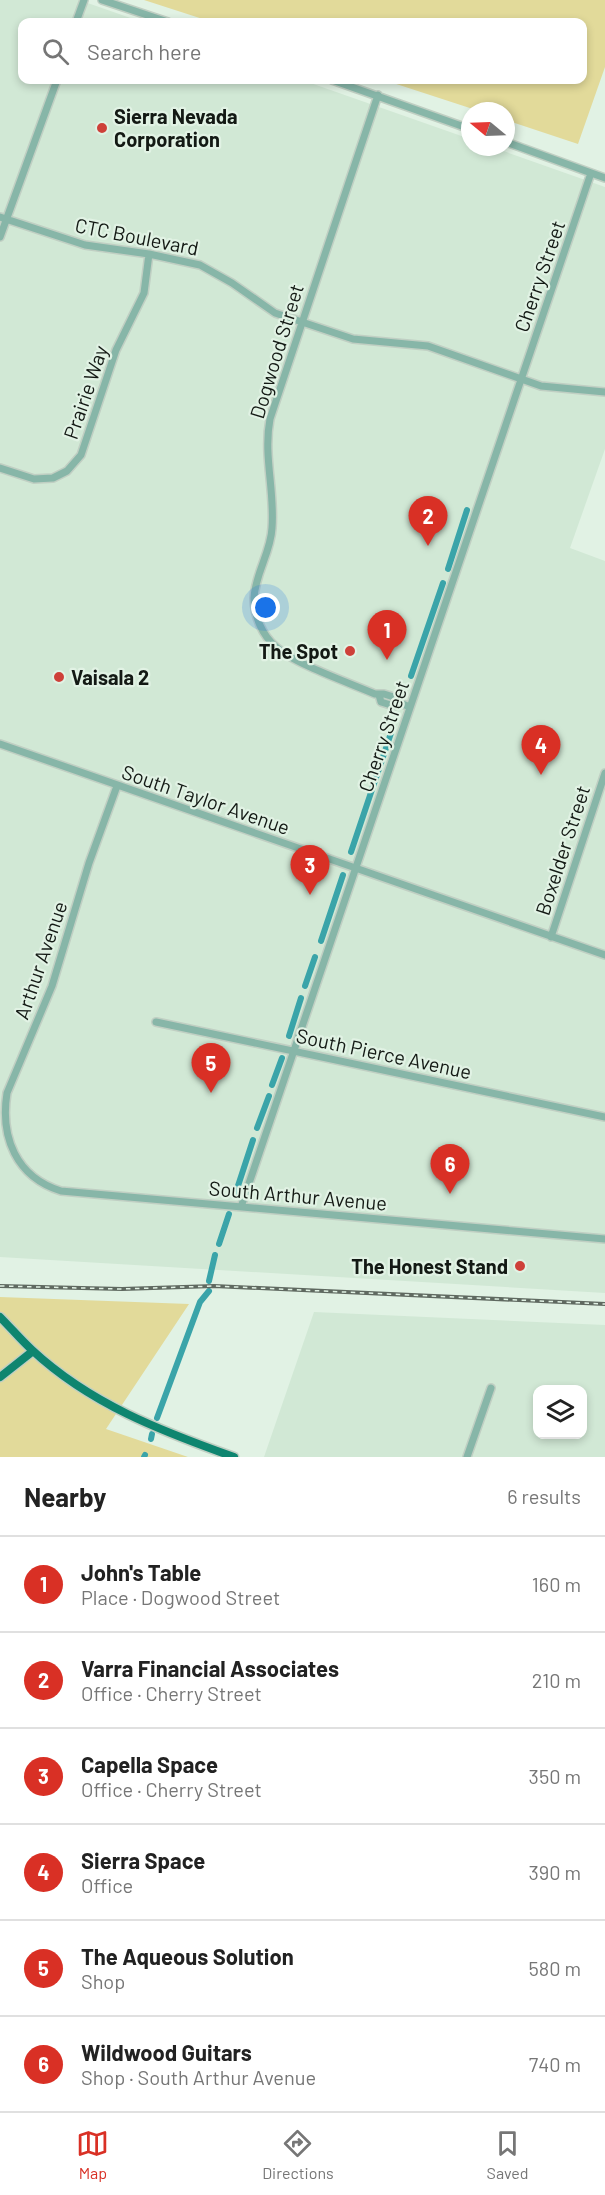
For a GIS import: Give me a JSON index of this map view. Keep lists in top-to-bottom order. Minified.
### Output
{"streets":{"street":["CTC Boulevard","Cherry Street","Dogwood Street","Prairie Way","South Taylor Avenue","Boxelder Street","Arthur Avenue","South Pierce Avenue","South Arthur Avenue"]},"crossings":[["CTC Boulevard","Cherry Street"],["CTC Boulevard","Dogwood Street"],["CTC Boulevard","Prairie Way"],["Cherry Street","Dogwood Street"],["Cherry Street","South Taylor Avenue"],["Cherry Street","South Pierce Avenue"],["Cherry Street","South Arthur Avenue"],["South Taylor Avenue","Boxelder Street"],["South Taylor Avenue","Arthur Avenue"],["Arthur Avenue","South Arthur Avenue"]],"places":["Sierra Nevada Corporation","The Spot","Vaisala 2","The Honest Stand"],"north":"left","page":{"search":"Search here","pins":["2","1","4","3","5","6"],"heading":["Nearby","6 results"],"list":[{"mark":"1","name":"John's Table","note":"Place · Dogwood Street","value":"160 m"},{"mark":"2","name":"Varra Financial Associates","note":"Office · Cherry Street","value":"210 m"},{"mark":"3","name":"Capella Space","note":"Office · Cherry Street","value":"350 m"},{"mark":"4","name":"Sierra Space","note":"Office","value":"390 m"},{"mark":"5","name":"The Aqueous Solution","note":"Shop","value":"580 m"},{"mark":"6","name":"Wildwood Guitars","note":"Shop · South Arthur Avenue","value":"740 m"}],"nav":["Map","Directions","Saved"]}}
